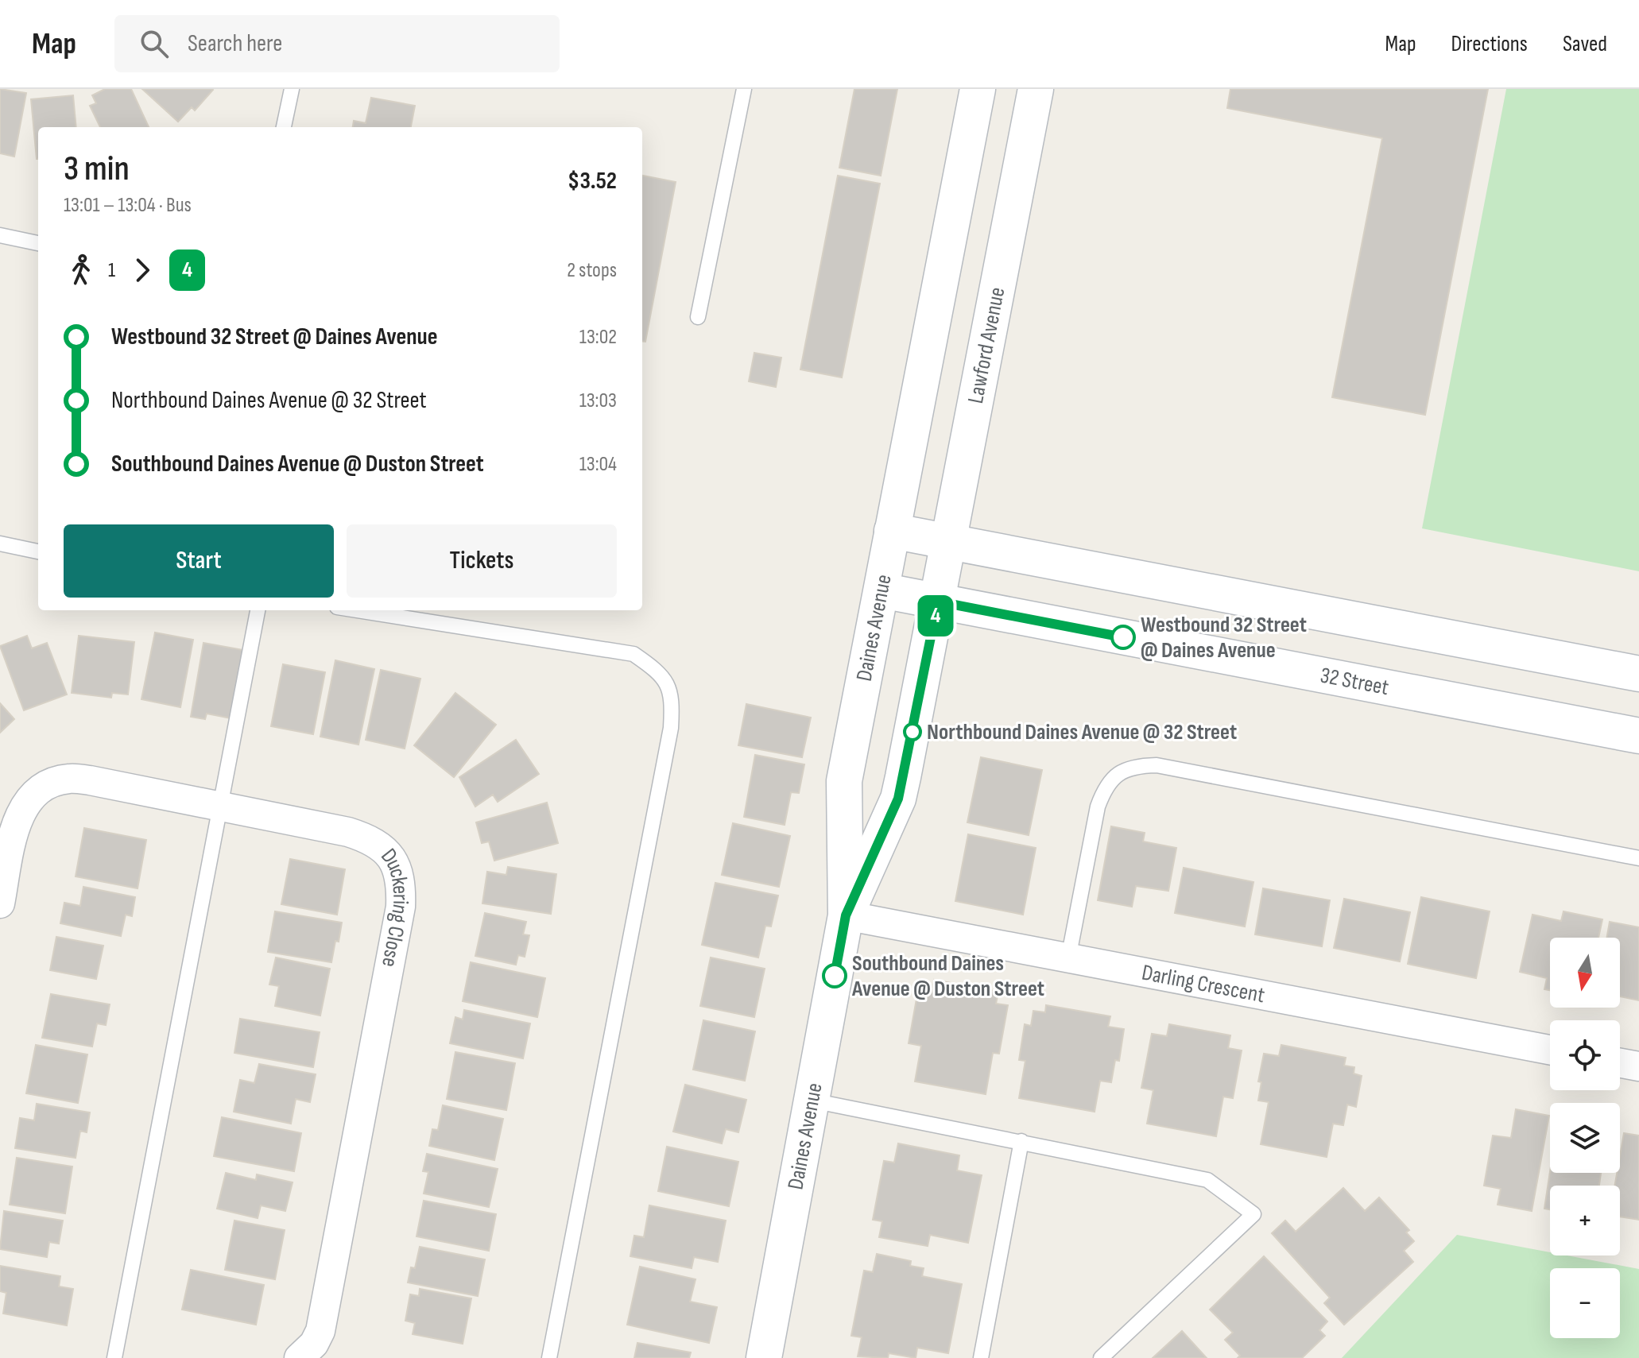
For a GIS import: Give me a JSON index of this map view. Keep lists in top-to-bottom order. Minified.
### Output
{"streets":{"street":["Lawford Avenue","Daines Avenue","32 Street","Duckering Close","Darling Crescent"]},"crossings":[["Lawford Avenue","Daines Avenue"],["Lawford Avenue","32 Street"],["Daines Avenue","32 Street"],["Daines Avenue","Darling Crescent"]],"places":["Westbound 32 Street @ Daines Avenue","Northbound Daines Avenue @ 32 Street","Southbound Daines Avenue @ Duston Street"],"lines":["bus line 4"],"north":"bottom","page":{"header":"Map","search":"Search here","nav":["Map","Directions","Saved"],"on_map":"4","heading":["3 min","13:01 – 13:04 · Bus","$3.52"],"legs":["1","4","2 stops"],"list":[{"name":"Westbound 32 Street @ Daines Avenue","value":"13:02"},{"name":"Northbound Daines Avenue @ 32 Street","value":"13:03"},{"name":"Southbound Daines Avenue @ Duston Street","value":"13:04"}],"buttons":["Start","Tickets"],"map_buttons":["+","−"]}}
